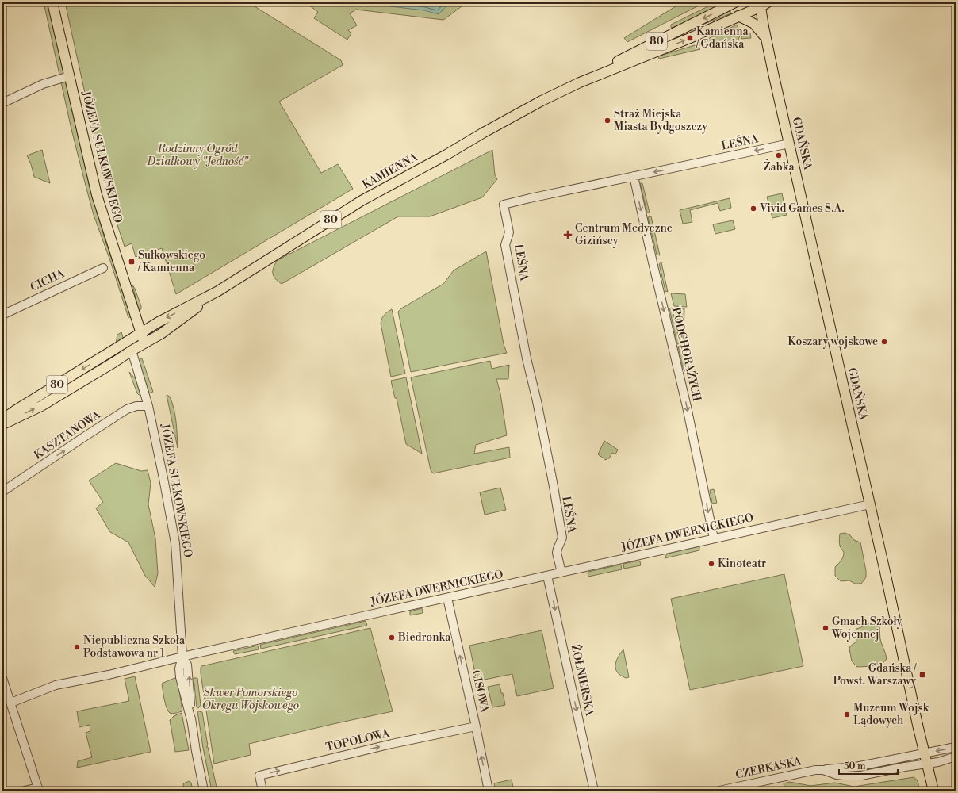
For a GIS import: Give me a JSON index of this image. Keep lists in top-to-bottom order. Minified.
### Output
{"streets":{"main road":["80","GDAŃSKA","JÓZEFA SUŁKOWSKIEGO","KAMIENNA"],"street":["LEŚNA","CICHA","PODCHORĄŻYCH","KASZTANOWA","JÓZEFA DWERNICKIEGO","ŻOŁNIERSKA","CISOWA","TOPOLOWA","CZERKASKA"]},"crossings":[["80","JÓZEFA SUŁKOWSKIEGO"],["80","KAMIENNA"],["LEŚNA","GDAŃSKA"],["LEŚNA","PODCHORĄŻYCH"],["LEŚNA","JÓZEFA DWERNICKIEGO"],["GDAŃSKA","KAMIENNA"],["GDAŃSKA","JÓZEFA DWERNICKIEGO"],["GDAŃSKA","CZERKASKA"],["JÓZEFA SUŁKOWSKIEGO","KAMIENNA"],["JÓZEFA SUŁKOWSKIEGO","KASZTANOWA"],["JÓZEFA SUŁKOWSKIEGO","JÓZEFA DWERNICKIEGO"],["PODCHORĄŻYCH","JÓZEFA DWERNICKIEGO"],["JÓZEFA DWERNICKIEGO","ŻOŁNIERSKA"],["JÓZEFA DWERNICKIEGO","CISOWA"],["CISOWA","TOPOLOWA"]],"one_way":["PODCHORĄŻYCH","KASZTANOWA","ŻOŁNIERSKA","CISOWA","TOPOLOWA"],"parks":["Rodzinny Ogród Działkowy \"Jedność\"","Skwer Pomorskiego Okręgu Wojskowego"],"places":{"transit":["Kamienna / Gdańska","Sułkowskiego / Kamienna","Gdańska / Powst. Warszawy"],"other":["Straż Miejska Miasta Bydgoszczy","Żabka","Vivid Games S.A.","Koszary wojskowe","Kinoteatr","Gmach Szkoły Wojennej","Biedronka","Niepubliczna Szkoła Podstawowa nr 1","Muzeum Wojsk Lądowych"],"health":["Centrum Medyczne Gizińscy"]},"scale_bar":"50 m"}
